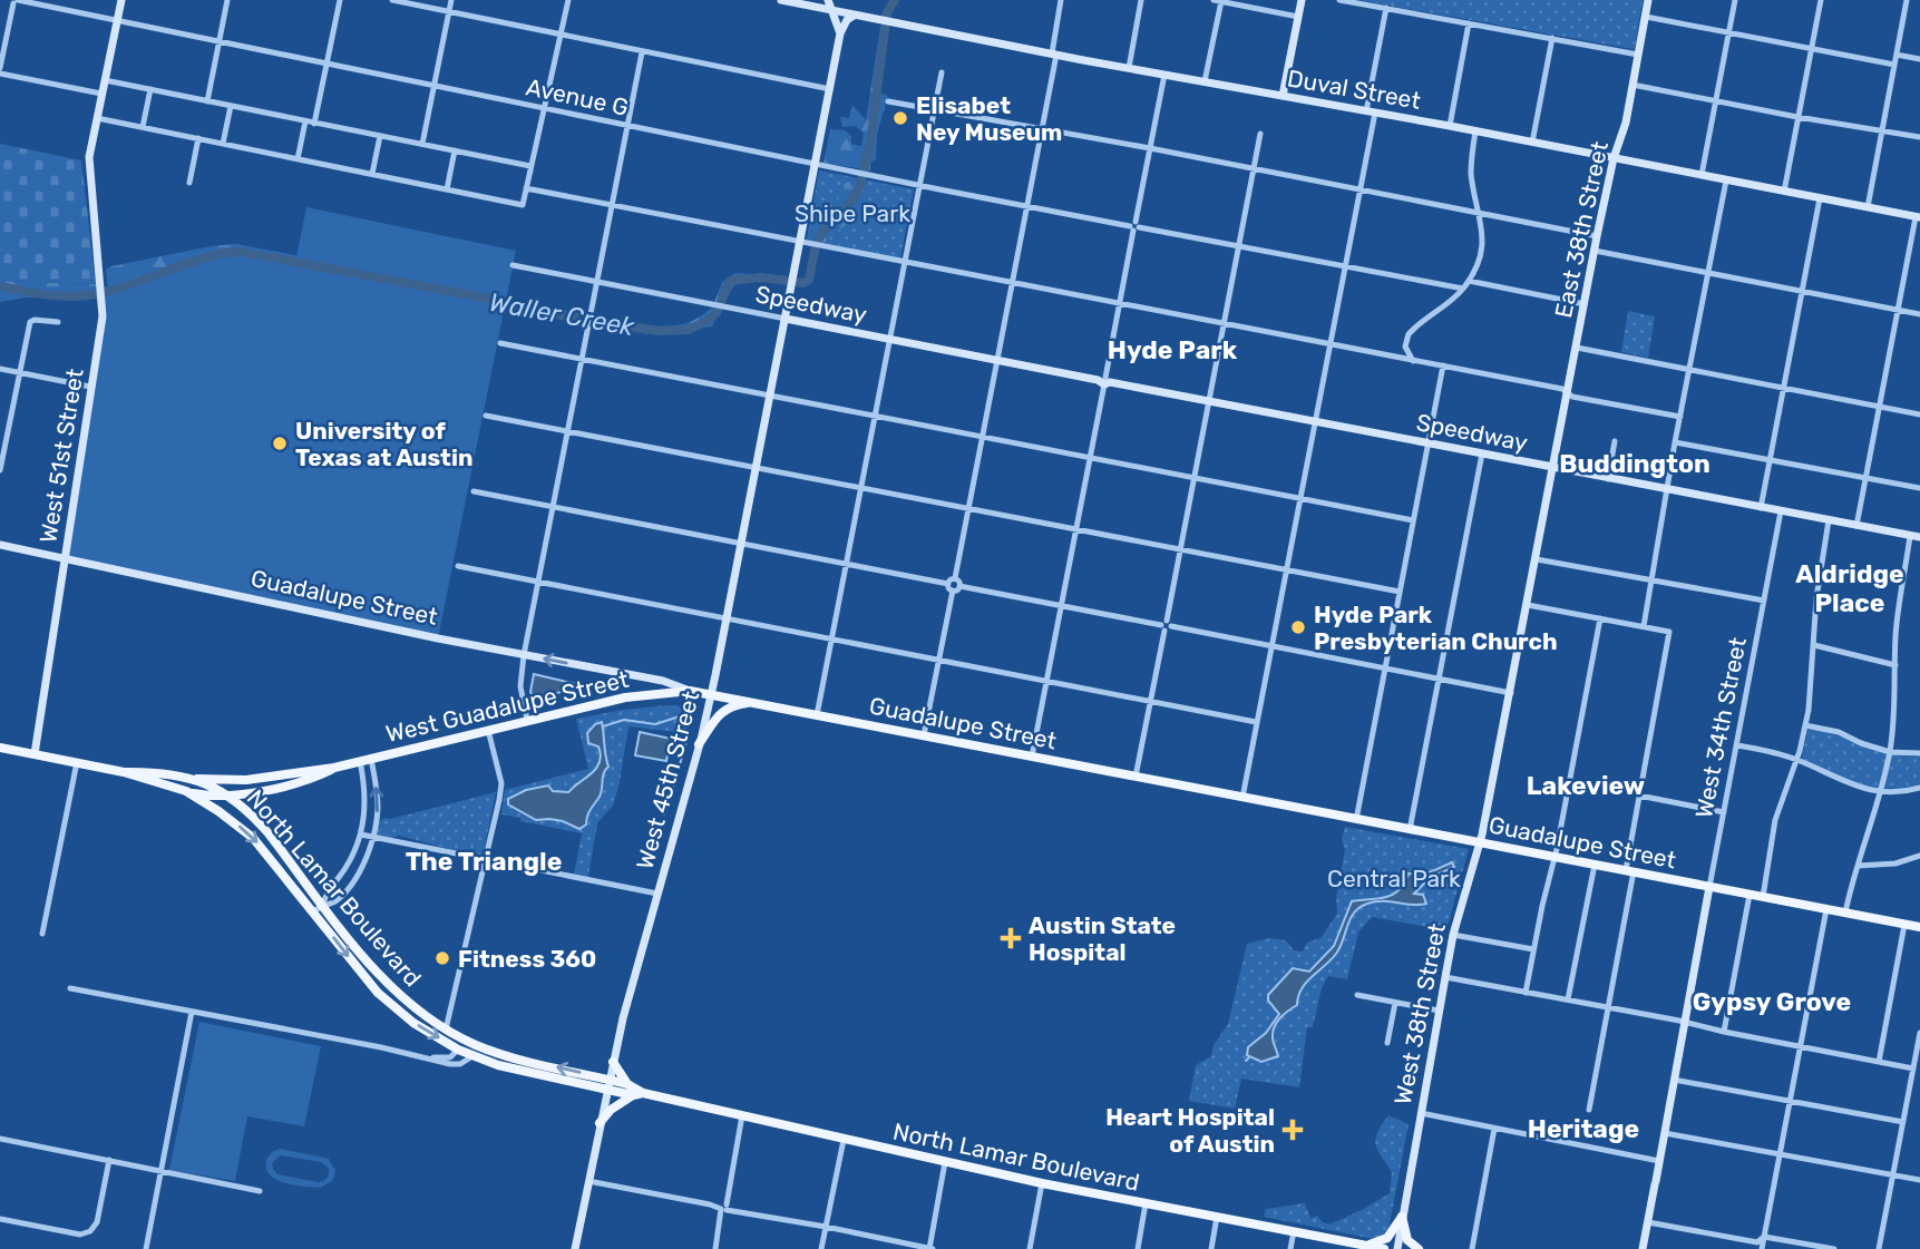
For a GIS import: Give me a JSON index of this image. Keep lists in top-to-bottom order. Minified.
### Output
{"streets":{"main road":["Guadalupe Street","West Guadalupe Street","North Lamar Boulevard"],"street":["Duval Street","Avenue G","East 38th Street","Speedway","West 51st Street","West 34th Street","West 45th Street","West 38th Street"]},"crossings":[["Duval Street","East 38th Street"],["Avenue G","West 51st Street"],["Avenue G","West 45th Street"],["East 38th Street","Speedway"],["East 38th Street","West 38th Street"],["Speedway","West 34th Street"],["Speedway","West 45th Street"],["Speedway","West 38th Street"],["West 51st Street","Guadalupe Street"],["West 51st Street","North Lamar Boulevard"],["Guadalupe Street","West Guadalupe Street"],["Guadalupe Street","West 34th Street"],["Guadalupe Street","West 45th Street"],["Guadalupe Street","West 38th Street"],["West Guadalupe Street","North Lamar Boulevard"],["West 45th Street","North Lamar Boulevard"]],"districts":["Hyde Park","Buddington","Aldridge Place","Lakeview","The Triangle","Gypsy Grove","Heritage"],"water":["Waller Creek"],"parks":["Shipe Park","Central Park"],"places":{"other":["Elisabet Ney Museum","University of Texas at Austin","Hyde Park Presbyterian Church","Fitness 360"],"health":["Austin State Hospital","Heart Hospital of Austin"]}}
